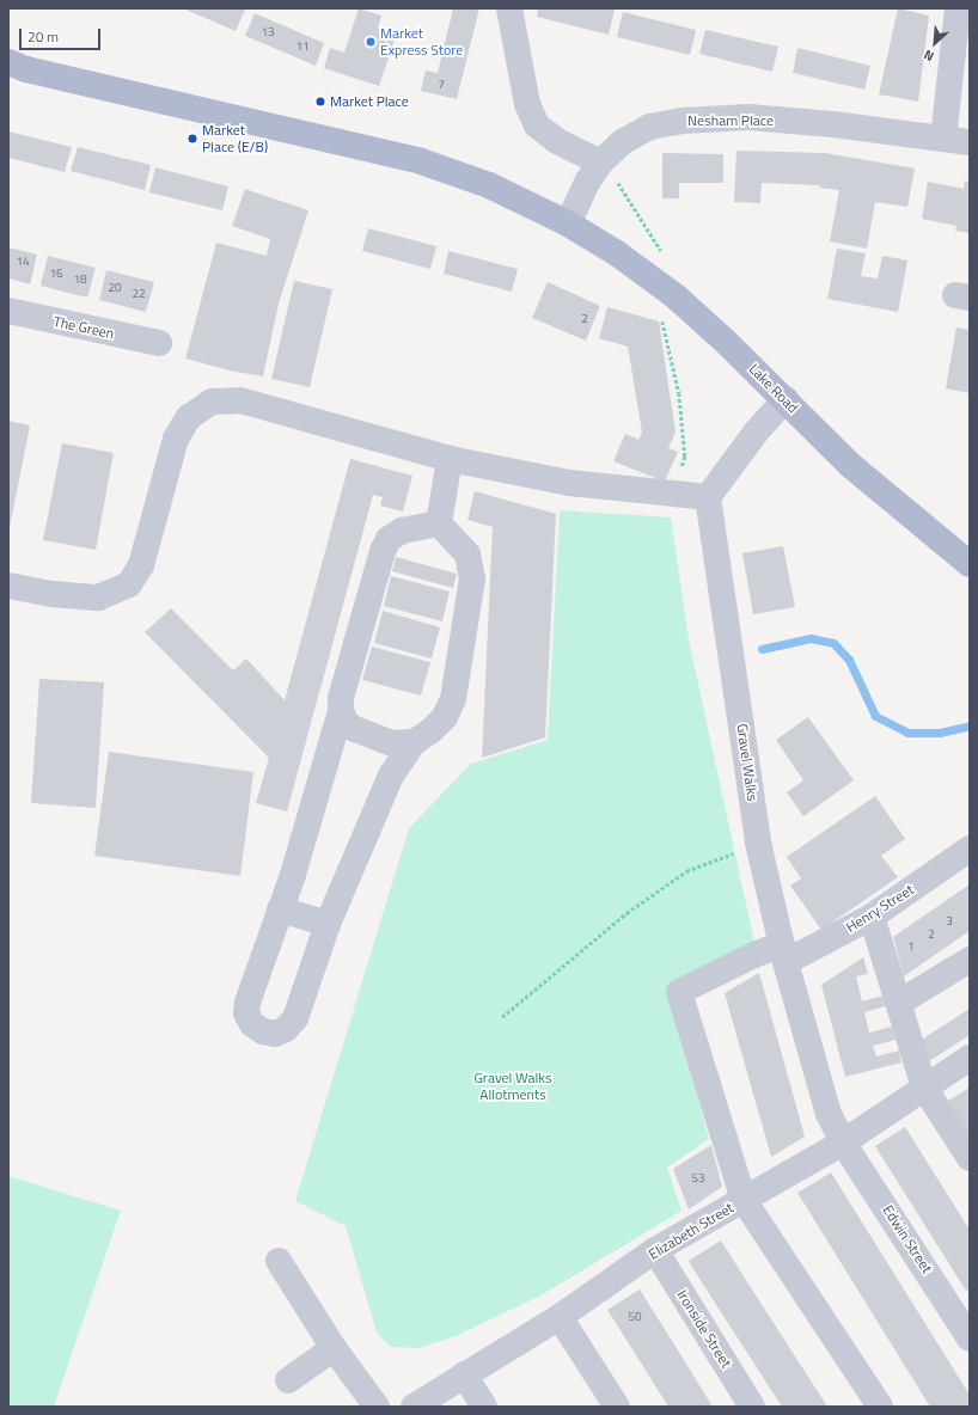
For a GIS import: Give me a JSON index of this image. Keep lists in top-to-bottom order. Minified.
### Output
{"streets":{"main road":["Lake Road"],"street":["Nesham Place","The Green","Gravel Walks","Henry Street","Elizabeth Street","Edwin Street","Ironside Street"]},"crossings":[["Nesham Place","Lake Road"],["Gravel Walks","Henry Street"],["Gravel Walks","Elizabeth Street"],["Gravel Walks","Edwin Street"],["Henry Street","Elizabeth Street"],["Elizabeth Street","Edwin Street"],["Elizabeth Street","Ironside Street"]],"parks":["Gravel Walks Allotments"],"places":["Market Express Store","Market Place","Market Place (E/B)"],"house_numbers":["13","11","7","14","16","18","20","22","2","3","2","1","53","50"],"scale_bar":"20 m","north":"bottom left"}
